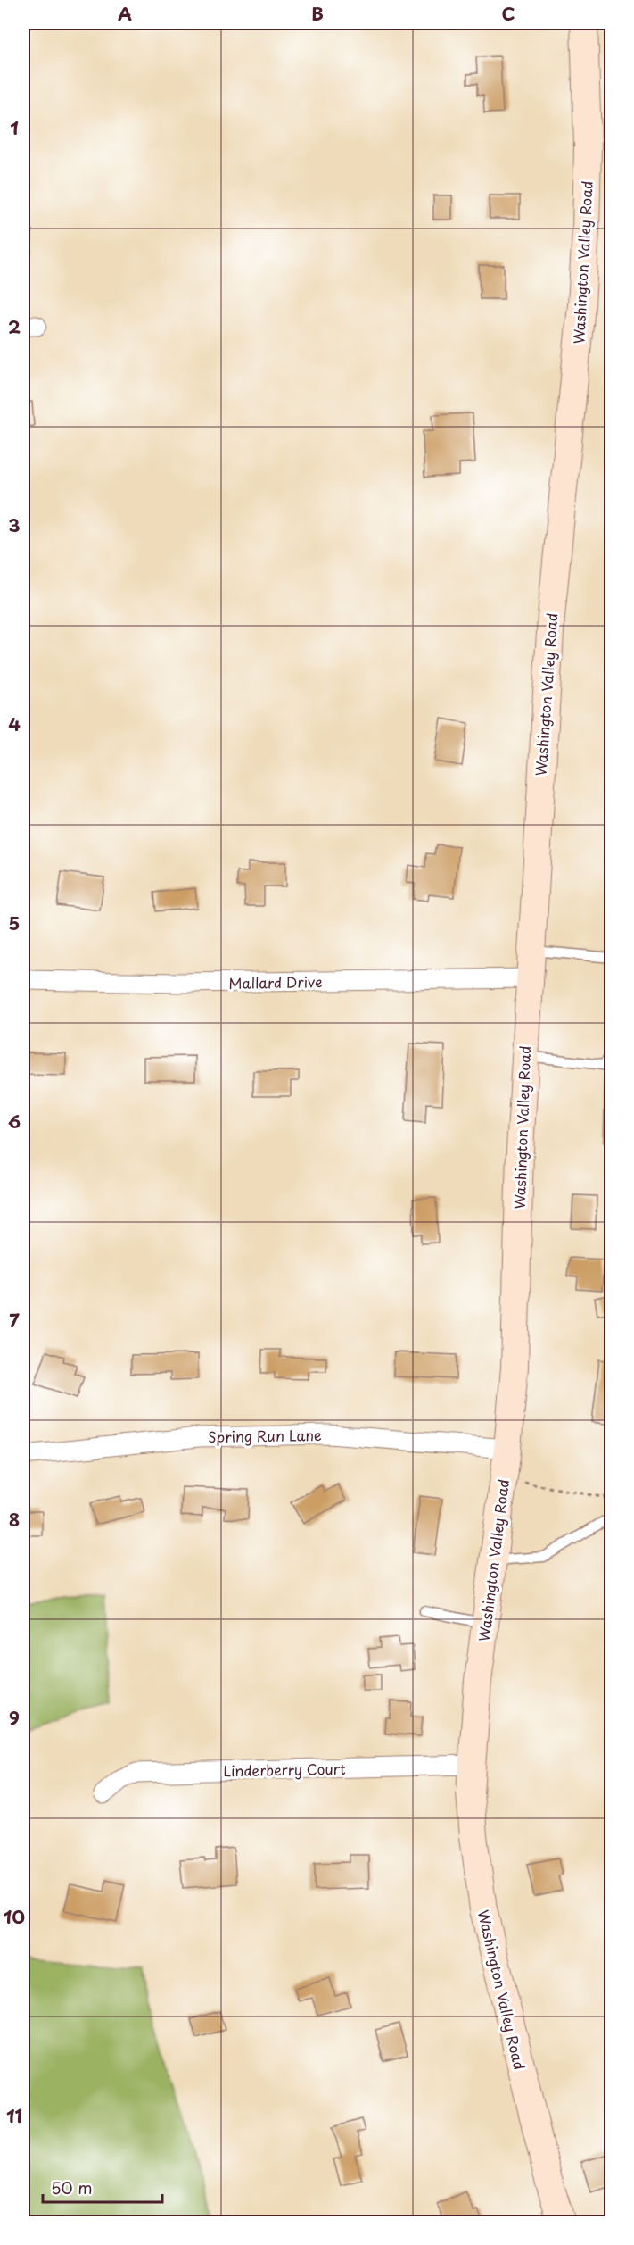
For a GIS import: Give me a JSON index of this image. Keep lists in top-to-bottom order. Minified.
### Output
{"streets":{"street":["Washington Valley Road","Mallard Drive","Spring Run Lane","Linderberry Court"]},"crossings":[["Washington Valley Road","Mallard Drive"],["Washington Valley Road","Spring Run Lane"],["Washington Valley Road","Linderberry Court"]],"scale_bar":"50 m","grid":{"columns":["A","B","C"],"rows":["1","2","3","4","5","6","7","8","9","10","11"]}}
